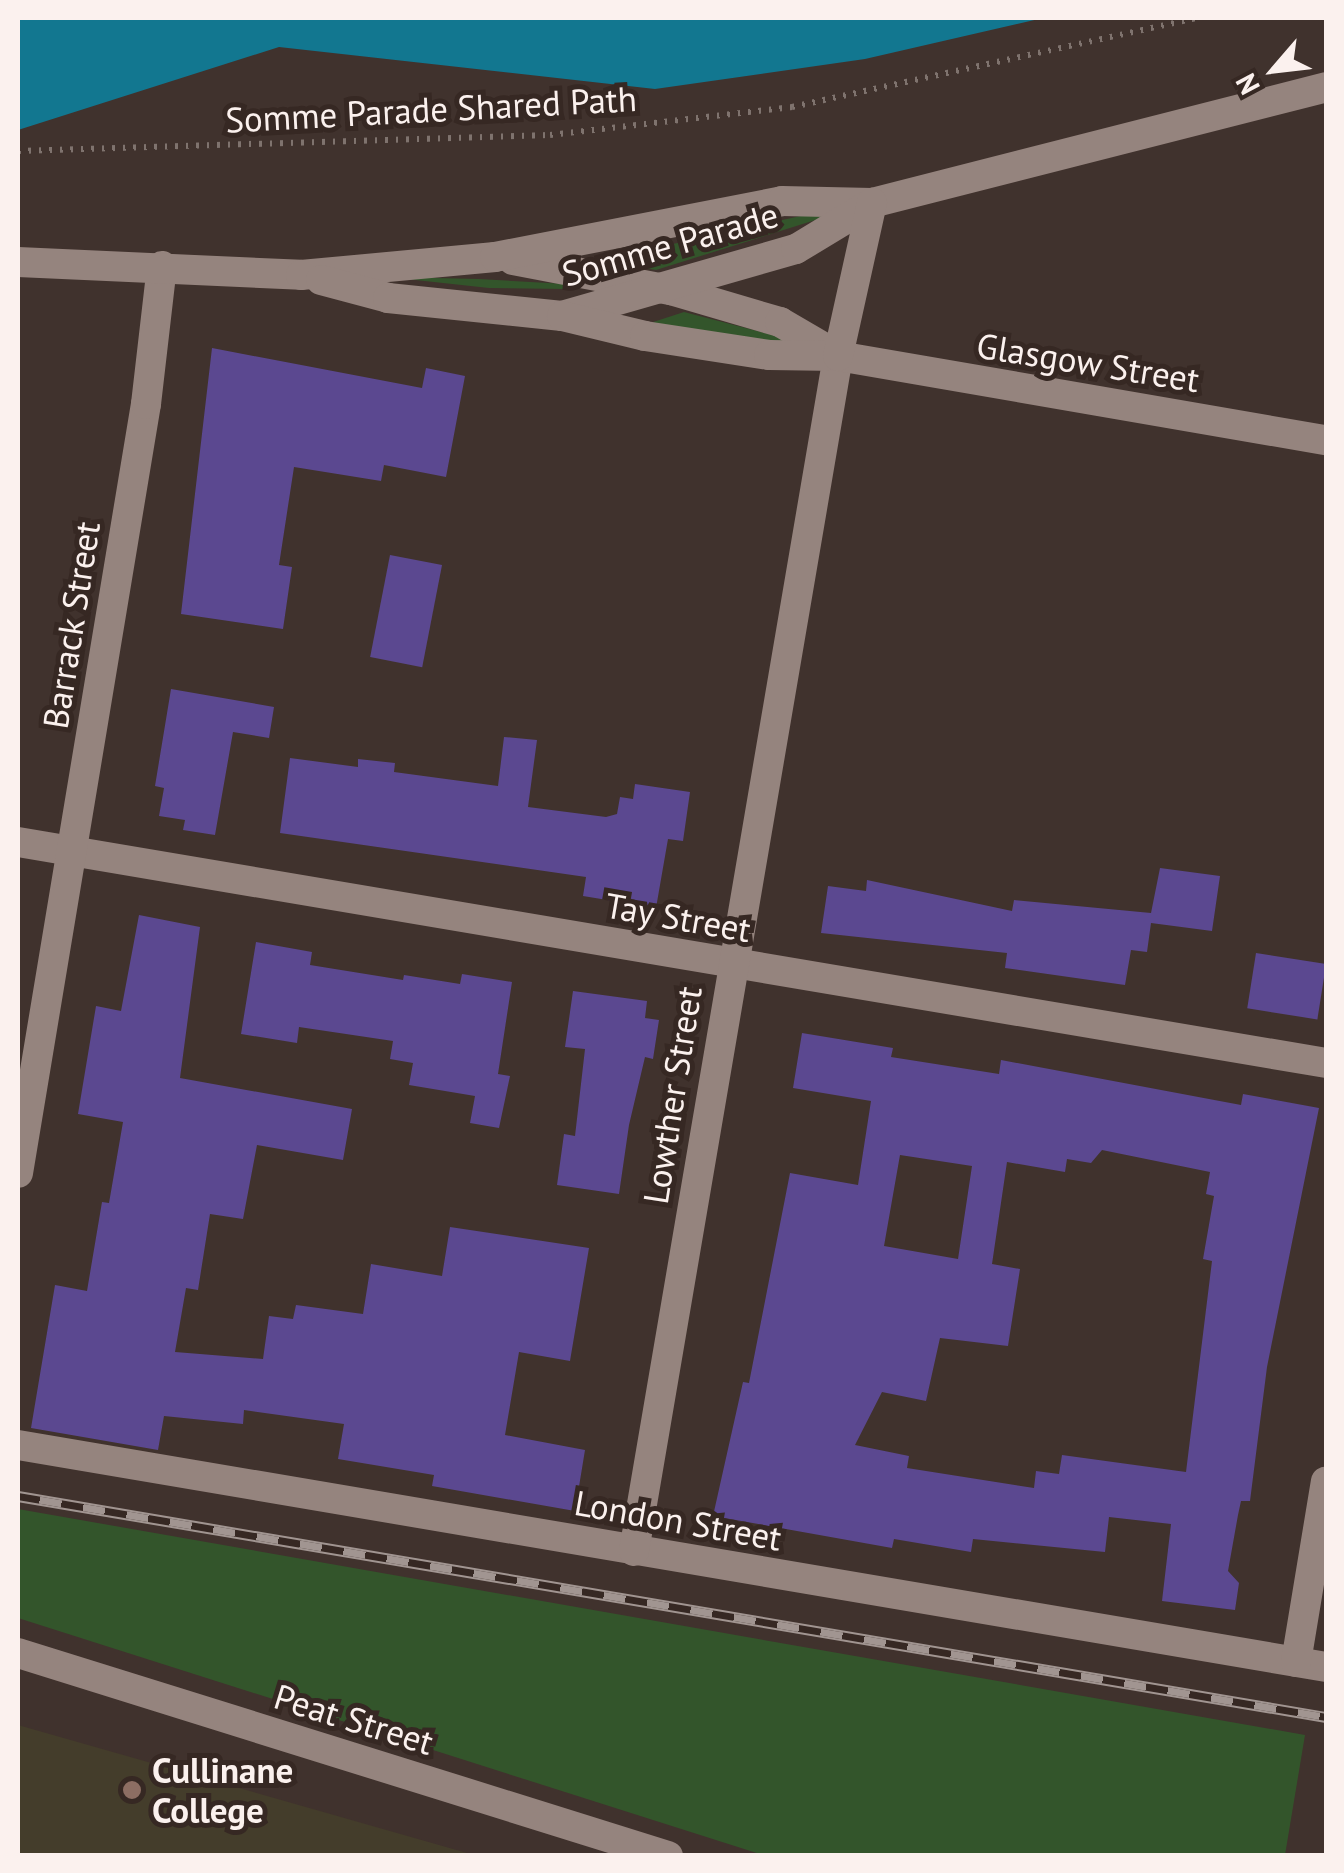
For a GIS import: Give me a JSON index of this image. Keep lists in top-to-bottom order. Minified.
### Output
{"streets":{"street":["Somme Parade","Glasgow Street","Barrack Street","Tay Street","Lowther Street","London Street","Peat Street"],"path":["Somme Parade Shared Path"]},"crossings":[["Somme Parade","Glasgow Street"],["Somme Parade","Barrack Street"],["Somme Parade","Lowther Street"],["Glasgow Street","Lowther Street"],["Barrack Street","Tay Street"],["Tay Street","Lowther Street"],["Lowther Street","London Street"]],"places":["Cullinane College"],"north":"bottom left"}
